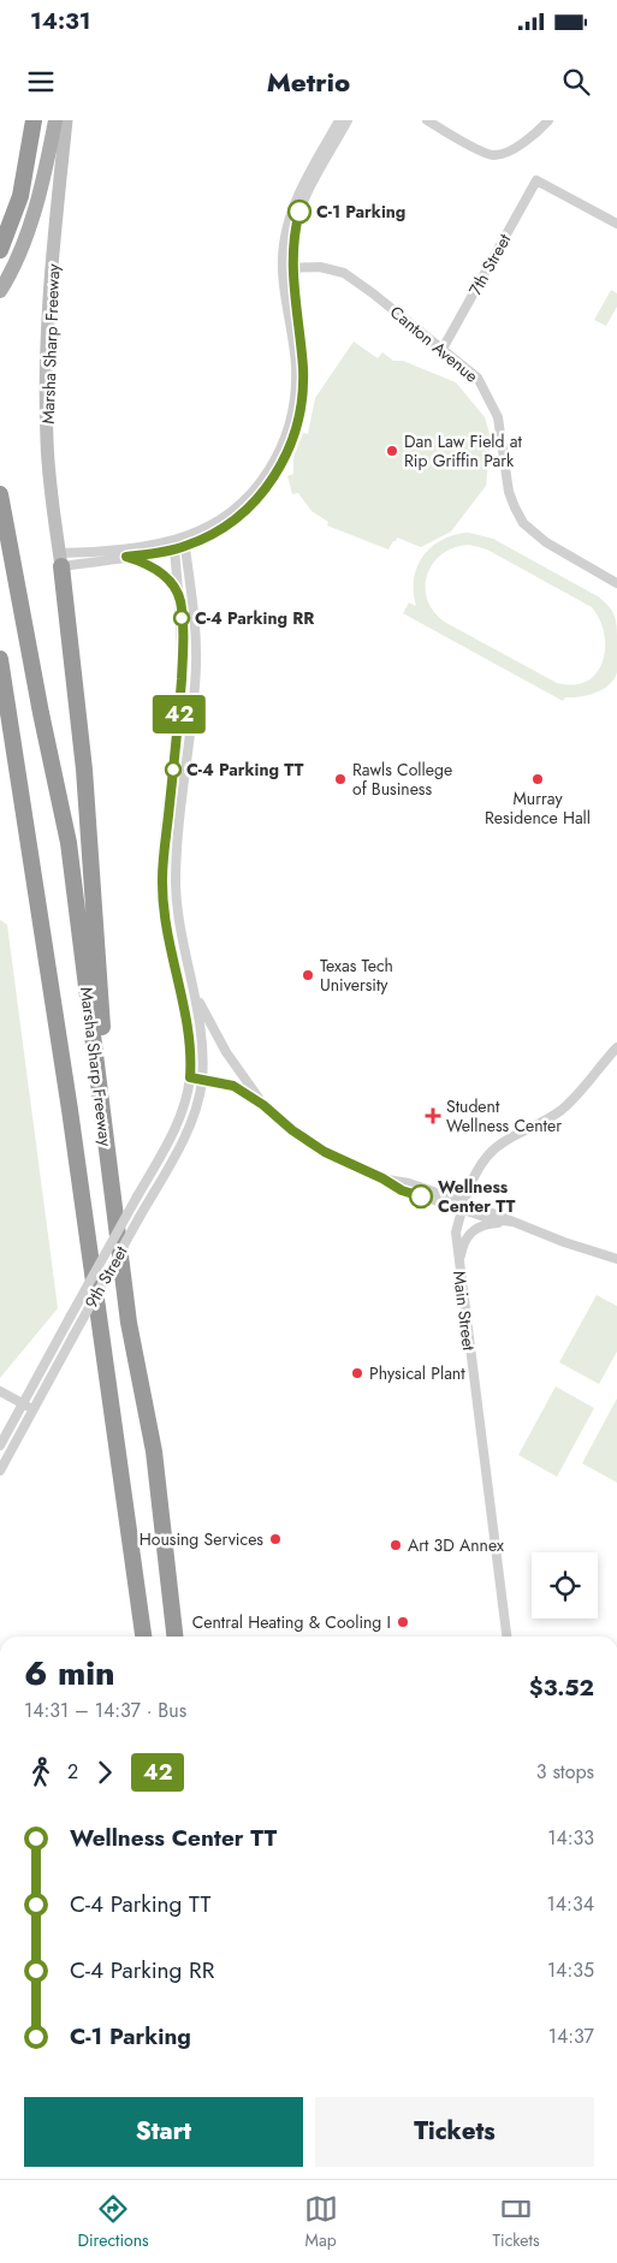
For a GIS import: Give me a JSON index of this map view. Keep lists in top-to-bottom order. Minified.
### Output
{"streets":{"highway":["Marsha Sharp Freeway"],"street":["7th Street","Canton Avenue","9th Street","Main Street"]},"crossings":[["7th Street","Canton Avenue"]],"places":{"other":["C-1 Parking","Dan Law Field at Rip Griffin Park","C-4 Parking RR","C-4 Parking TT","Rawls College of Business","Murray Residence Hall","Texas Tech University","Wellness Center TT","Physical Plant","Housing Services","Art 3D Annex","Central Heating & Cooling I"],"health":["Student Wellness Center"]},"lines":["bus line 42"],"page":{"status":"14:31","header":"Metrio","on_map":"42","heading":["6 min","14:31 – 14:37 · Bus","$3.52"],"legs":["2","42","3 stops"],"list":[{"name":"Wellness Center TT","value":"14:33"},{"name":"C-4 Parking TT","value":"14:34"},{"name":"C-4 Parking RR","value":"14:35"},{"name":"C-1 Parking","value":"14:37"}],"buttons":["Start","Tickets"],"tabs":["Directions","Map","Tickets"]}}
